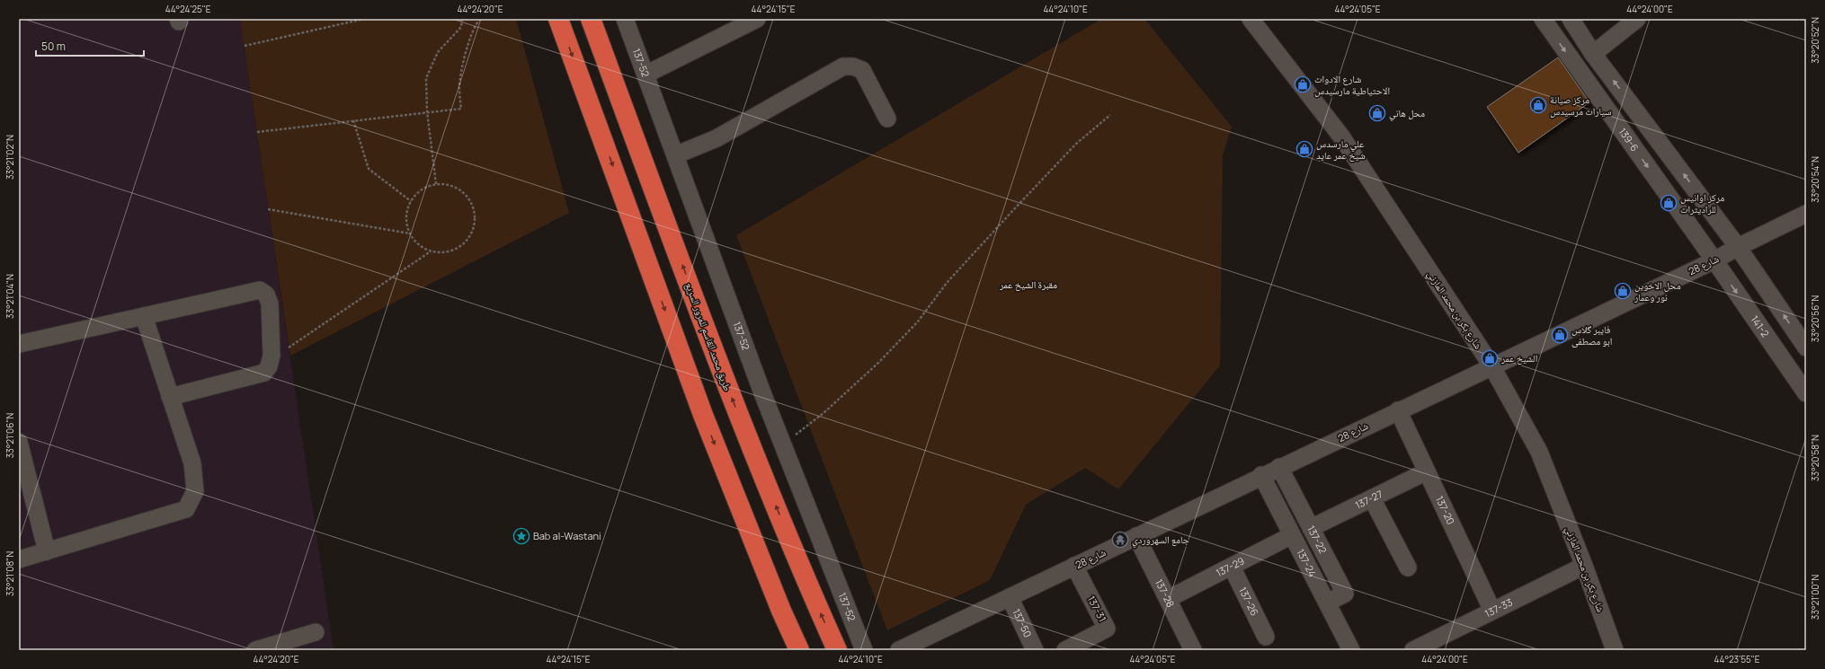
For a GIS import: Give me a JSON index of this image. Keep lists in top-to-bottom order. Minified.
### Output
{"streets":{"highway":["طريق محمد القاسم للمرور السريع"],"street":["137-52","139-6","شارع 28","شارع بكر بن محمد المازني","141-2","137-27","137-20","137-22","137-24","137-29","137-28","137-26","137-33","137-31","137-50"]},"crossings":[["139-6","شارع 28"],["139-6","141-2"],["شارع 28","شارع بكر بن محمد المازني"],["شارع 28","141-2"],["شارع 28","137-20"],["شارع 28","137-22"],["شارع 28","137-24"],["شارع 28","137-28"],["شارع 28","137-31"],["شارع 28","137-50"],["شارع بكر بن محمد المازني","137-33"],["137-27","137-20"],["137-27","137-22"],["137-20","137-33"],["137-22","137-24"],["137-24","137-29"],["137-29","137-28"],["137-29","137-26"]],"parks":["مقبرة الشيخ عمر"],"places":{"shop":["شارع الادوات الاحتياطية مارسيدس","مركز صيانة سيارات مرسيدس","محل هاني","علي مارسدس شيخ عمر عايد","مركز اوانيس للراديترات","محل الاخوين نور وعمار","فايبر گلاس ابو مصطفى","الشيخ عمر"],"place":["Bab al-Wastani"],"temple":["جامع السهروردي"]},"scale_bar":"50 m","coordinates":["44°24'25\"E","44°24'20\"E","44°24'15\"E","44°24'10\"E","44°24'05\"E","44°24'00\"E","33°20'52\"N","33°21'02\"N","33°20'54\"N","33°21'04\"N","33°20'56\"N","33°21'06\"N","33°20'58\"N","33°21'08\"N","33°21'00\"N","44°23'55\"E"]}
